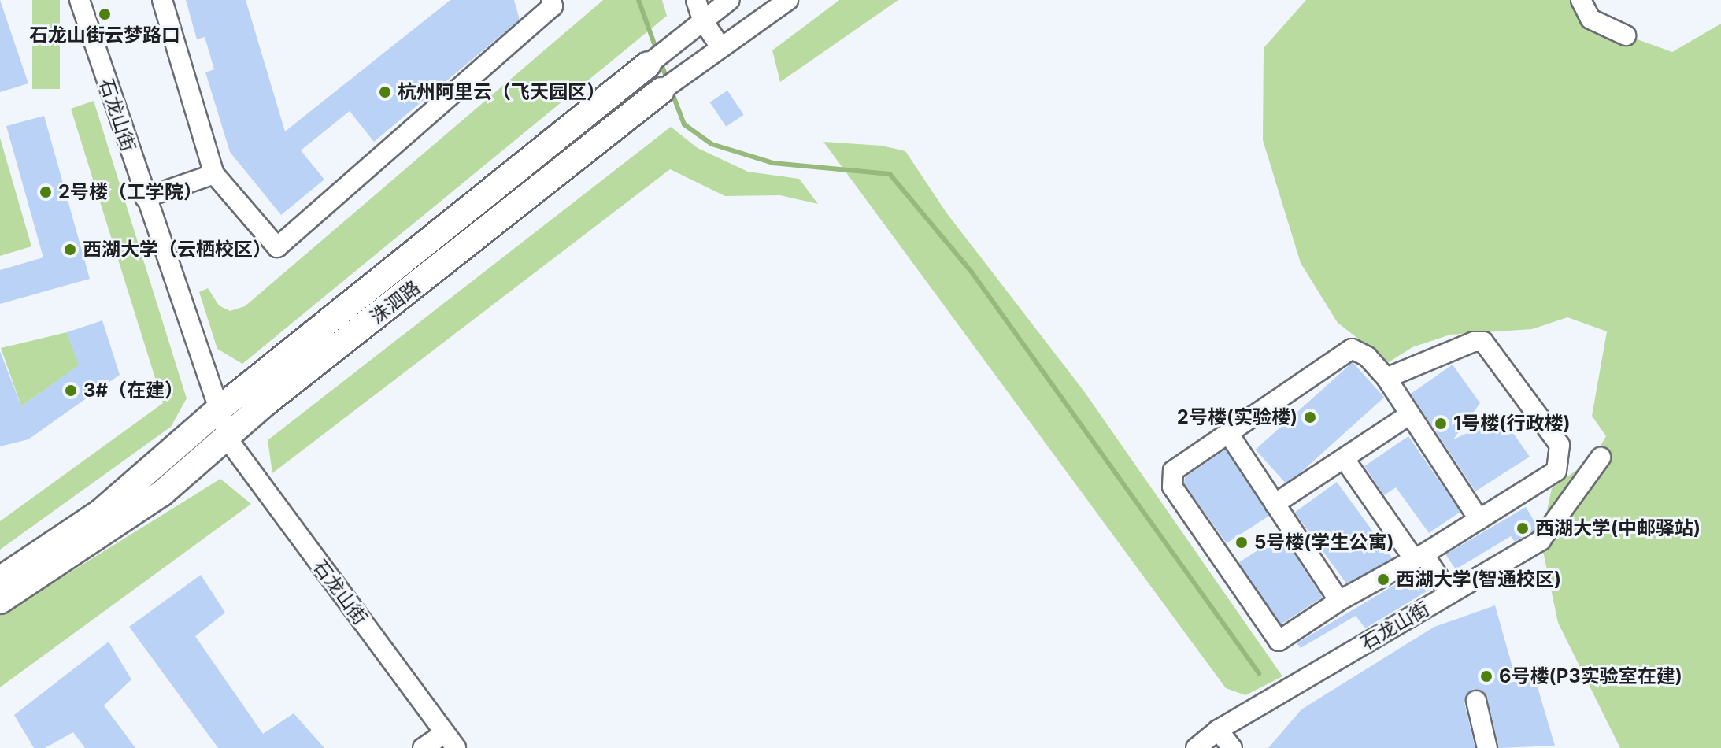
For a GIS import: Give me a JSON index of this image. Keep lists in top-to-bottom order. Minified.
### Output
{"streets":{"main road":["洙泗路"],"street":["石龙山街"]},"crossings":[["石龙山街","洙泗路"]],"places":["石龙山街云梦路口","杭州阿里云（飞天园区）","2号楼（工学院）","西湖大学（云栖校区）","3#（在建）","2号楼(实验楼)","1号楼(行政楼)","西湖大学(中邮驿站)","5号楼(学生公寓)","西湖大学(智通校区)","6号楼(P3实验室在建)"]}
